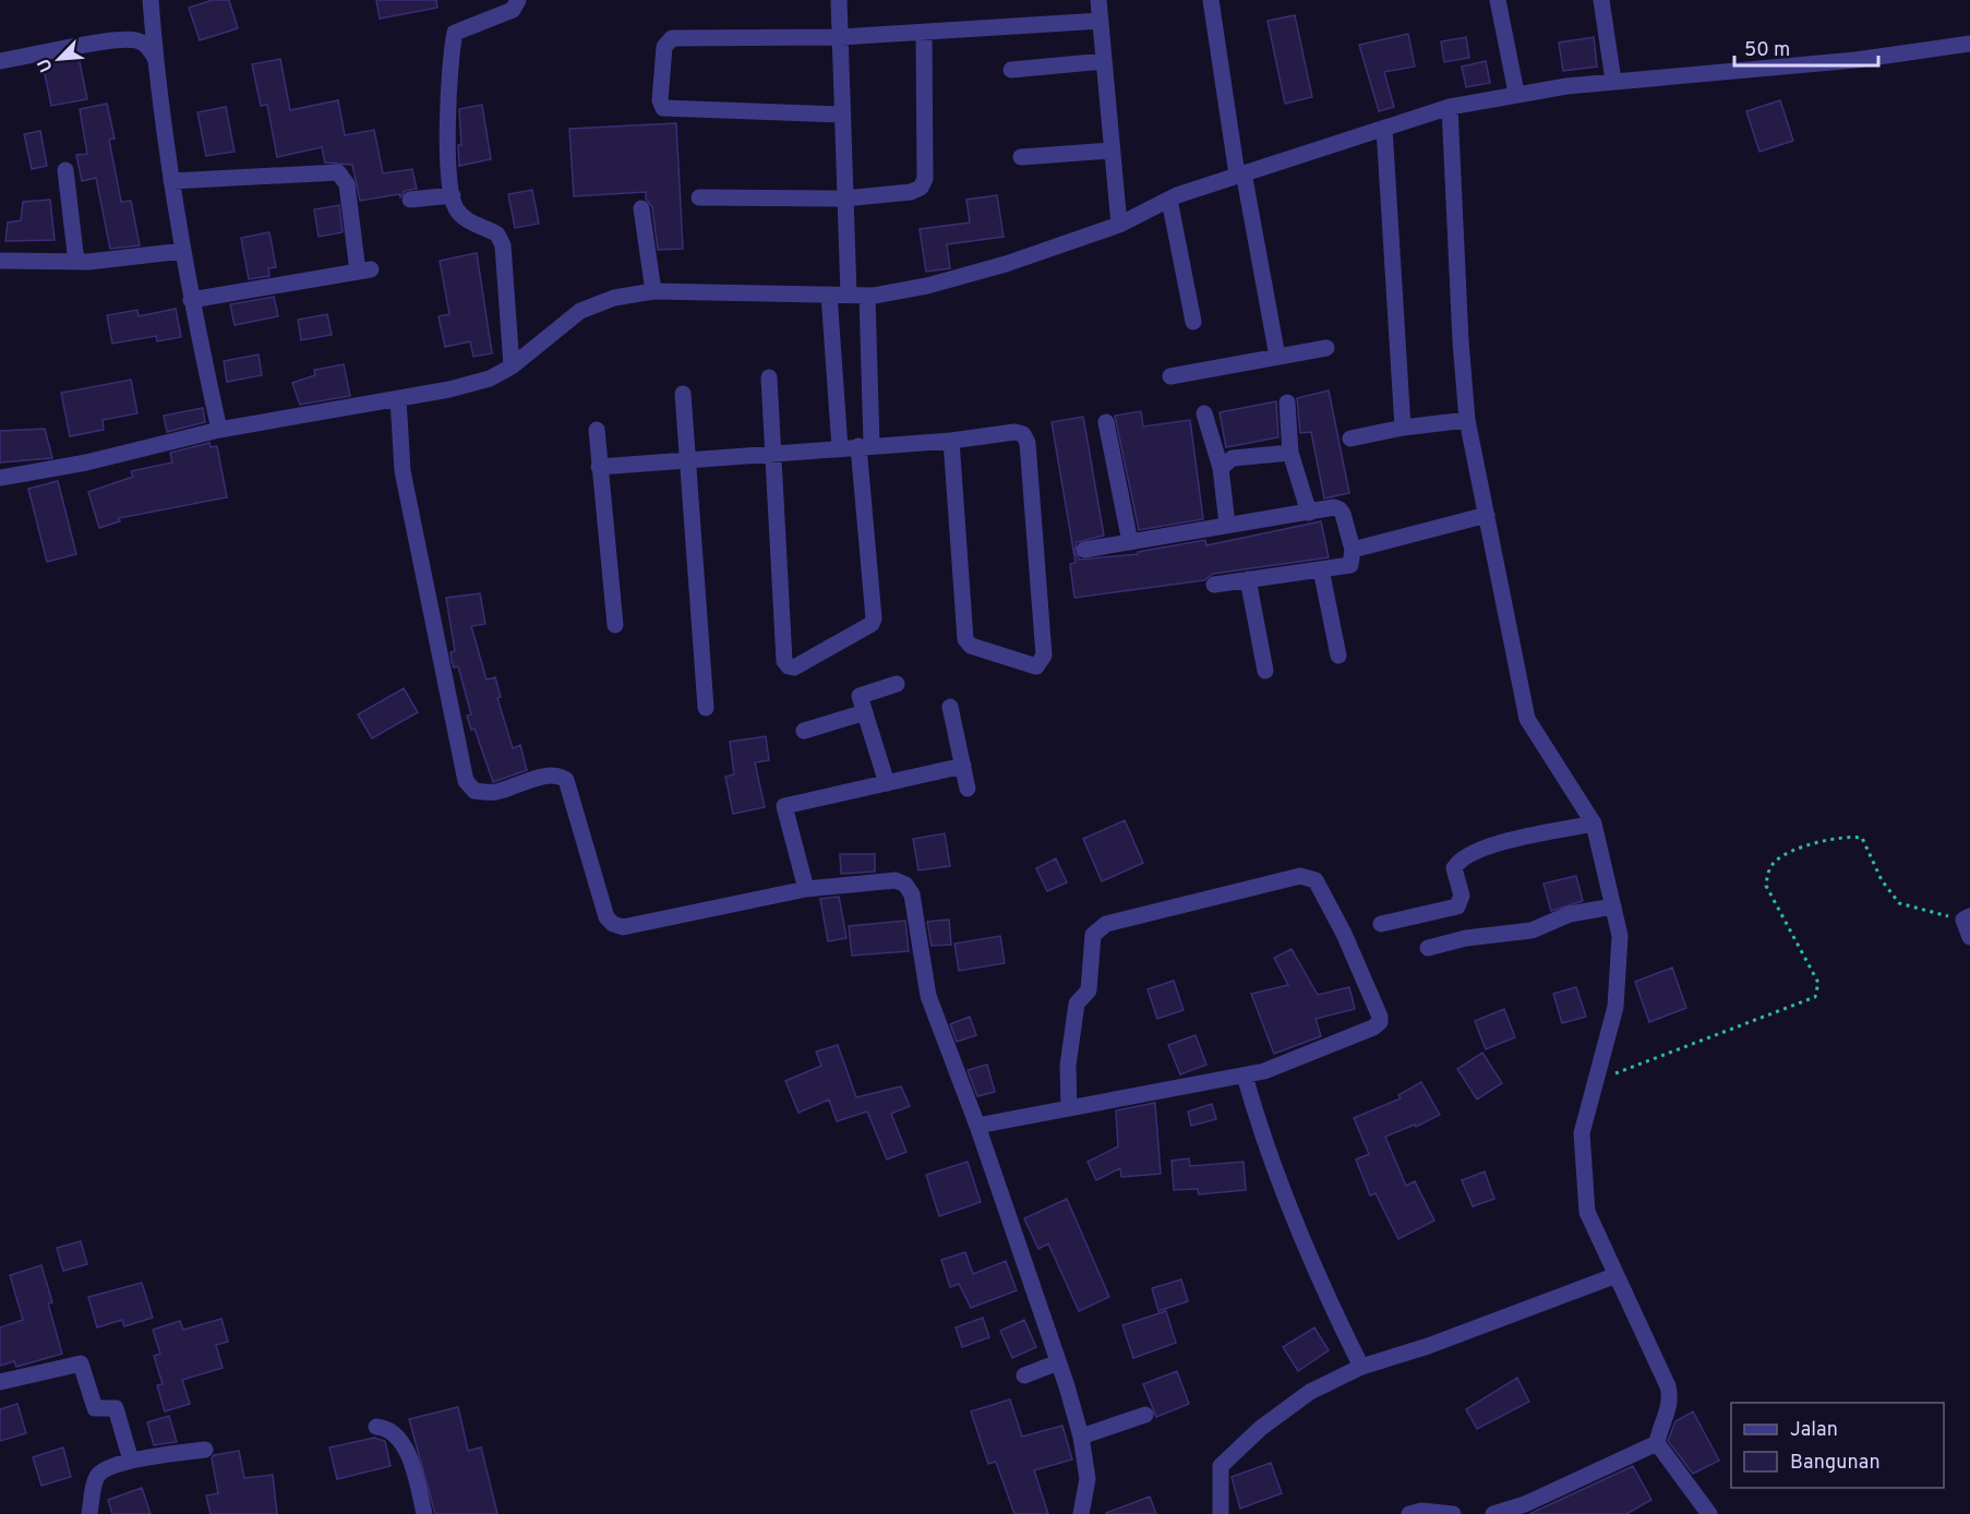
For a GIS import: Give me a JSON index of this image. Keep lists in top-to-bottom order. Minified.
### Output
{"legend":["Jalan","Bangunan"],"scale_bar":"50 m","north":"bottom left"}
